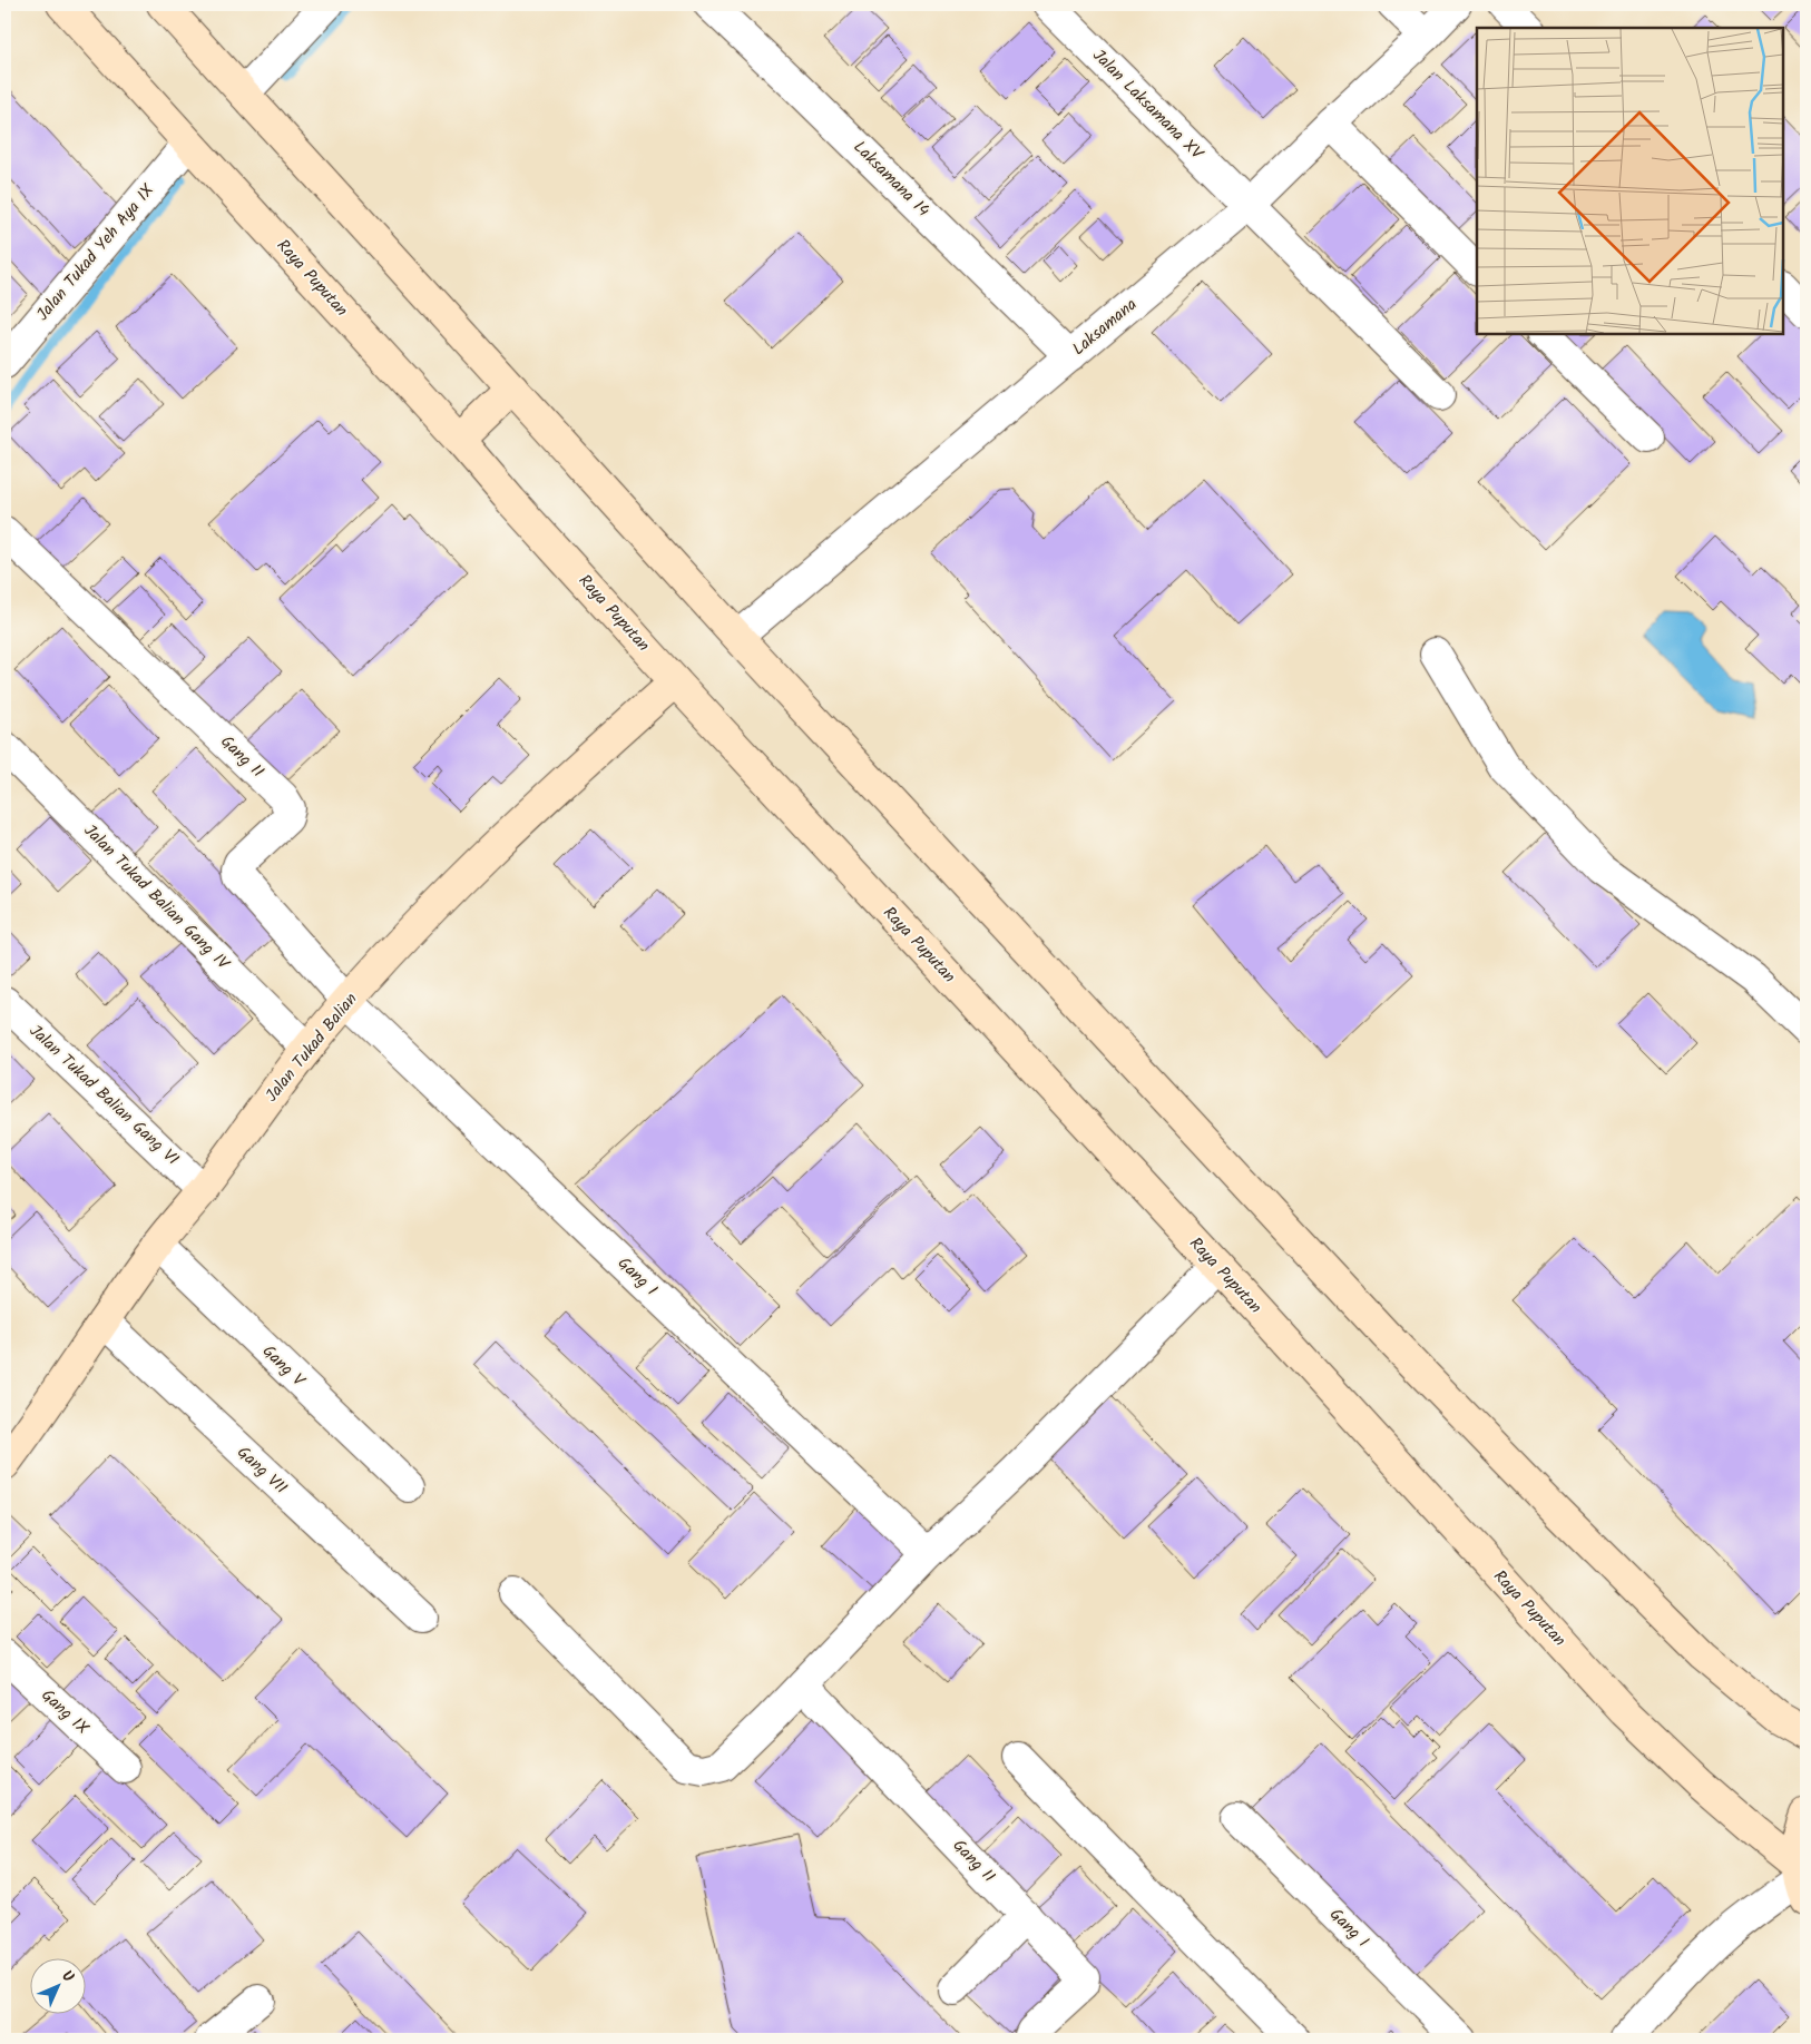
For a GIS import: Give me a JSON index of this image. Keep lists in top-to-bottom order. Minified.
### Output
{"streets":{"main road":["Raya Puputan","Jalan Tukad Balian"],"street":["Jalan Laksamana XV","Laksamana 14","Jalan Tukad Yeh Aya IX","Laksamana","Gang II","Jalan Tukad Balian Gang IV","Jalan Tukad Balian Gang VI","Gang I","Gang V","Gang VII","Gang IX"]},"crossings":[["Jalan Laksamana XV","Laksamana"],["Laksamana 14","Laksamana"],["Jalan Tukad Yeh Aya IX","Raya Puputan"],["Raya Puputan","Jalan Tukad Balian"],["Gang II","Jalan Tukad Balian"],["Gang II","Gang I"],["Jalan Tukad Balian Gang IV","Jalan Tukad Balian"],["Jalan Tukad Balian","Jalan Tukad Balian Gang VI"],["Jalan Tukad Balian","Gang I"],["Jalan Tukad Balian","Gang V"],["Jalan Tukad Balian","Gang VII"]],"north":"top right"}
